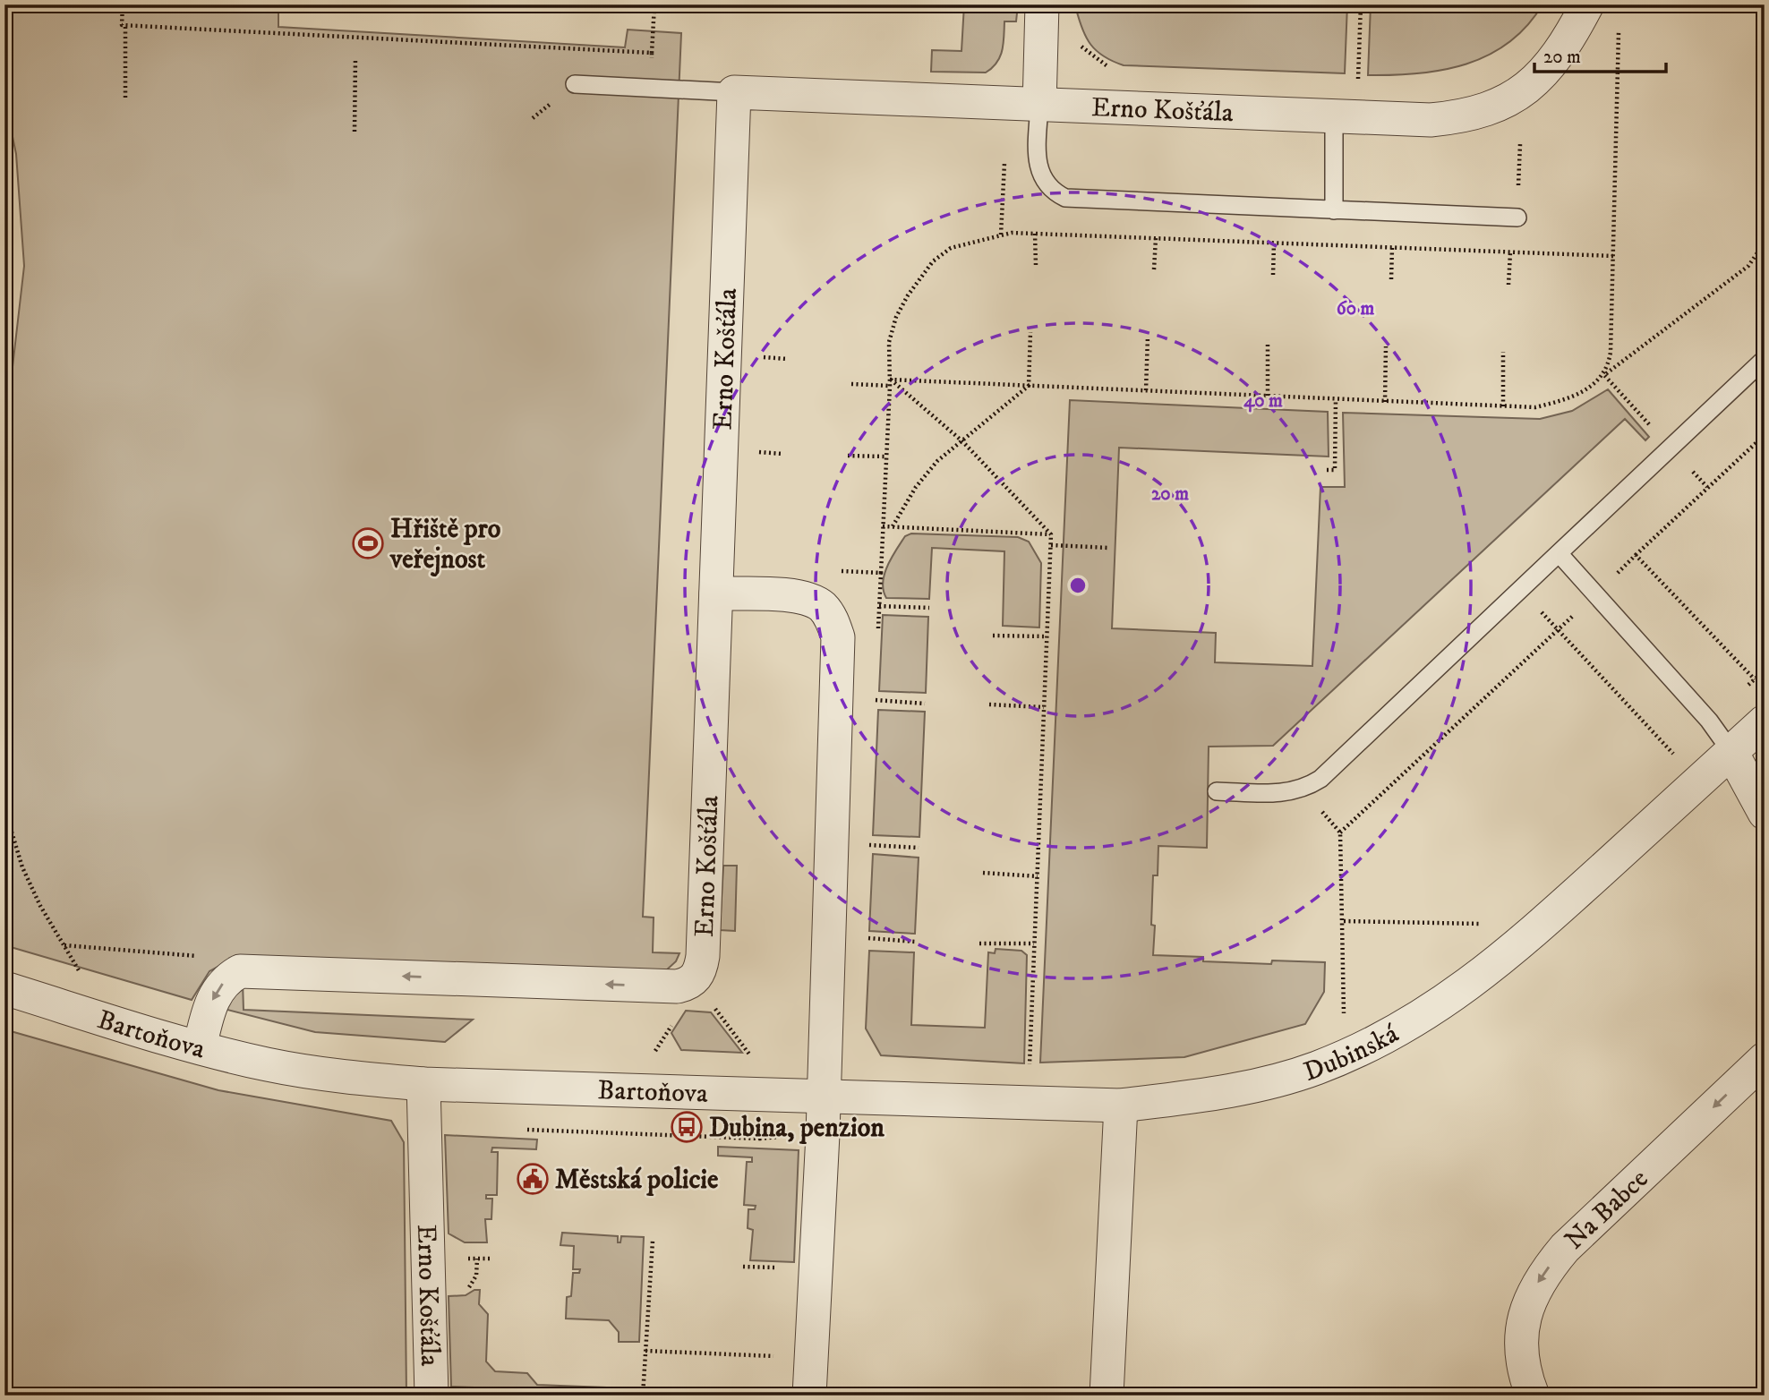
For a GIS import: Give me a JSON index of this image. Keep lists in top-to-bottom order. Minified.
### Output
{"streets":{"street":["Erno Košťála","Bartoňova","Dubinská","Na Babce"]},"crossings":[["Erno Košťála","Bartoňova"],["Bartoňova","Dubinská"]],"one_way":["Na Babce"],"places":{"sports":["Hřiště pro veřejnost"],"bus stop":["Dubina, penzion"],"public building":["Městská policie"]},"scale_bar":"20 m","rings":["60 m","40 m","20 m"]}
